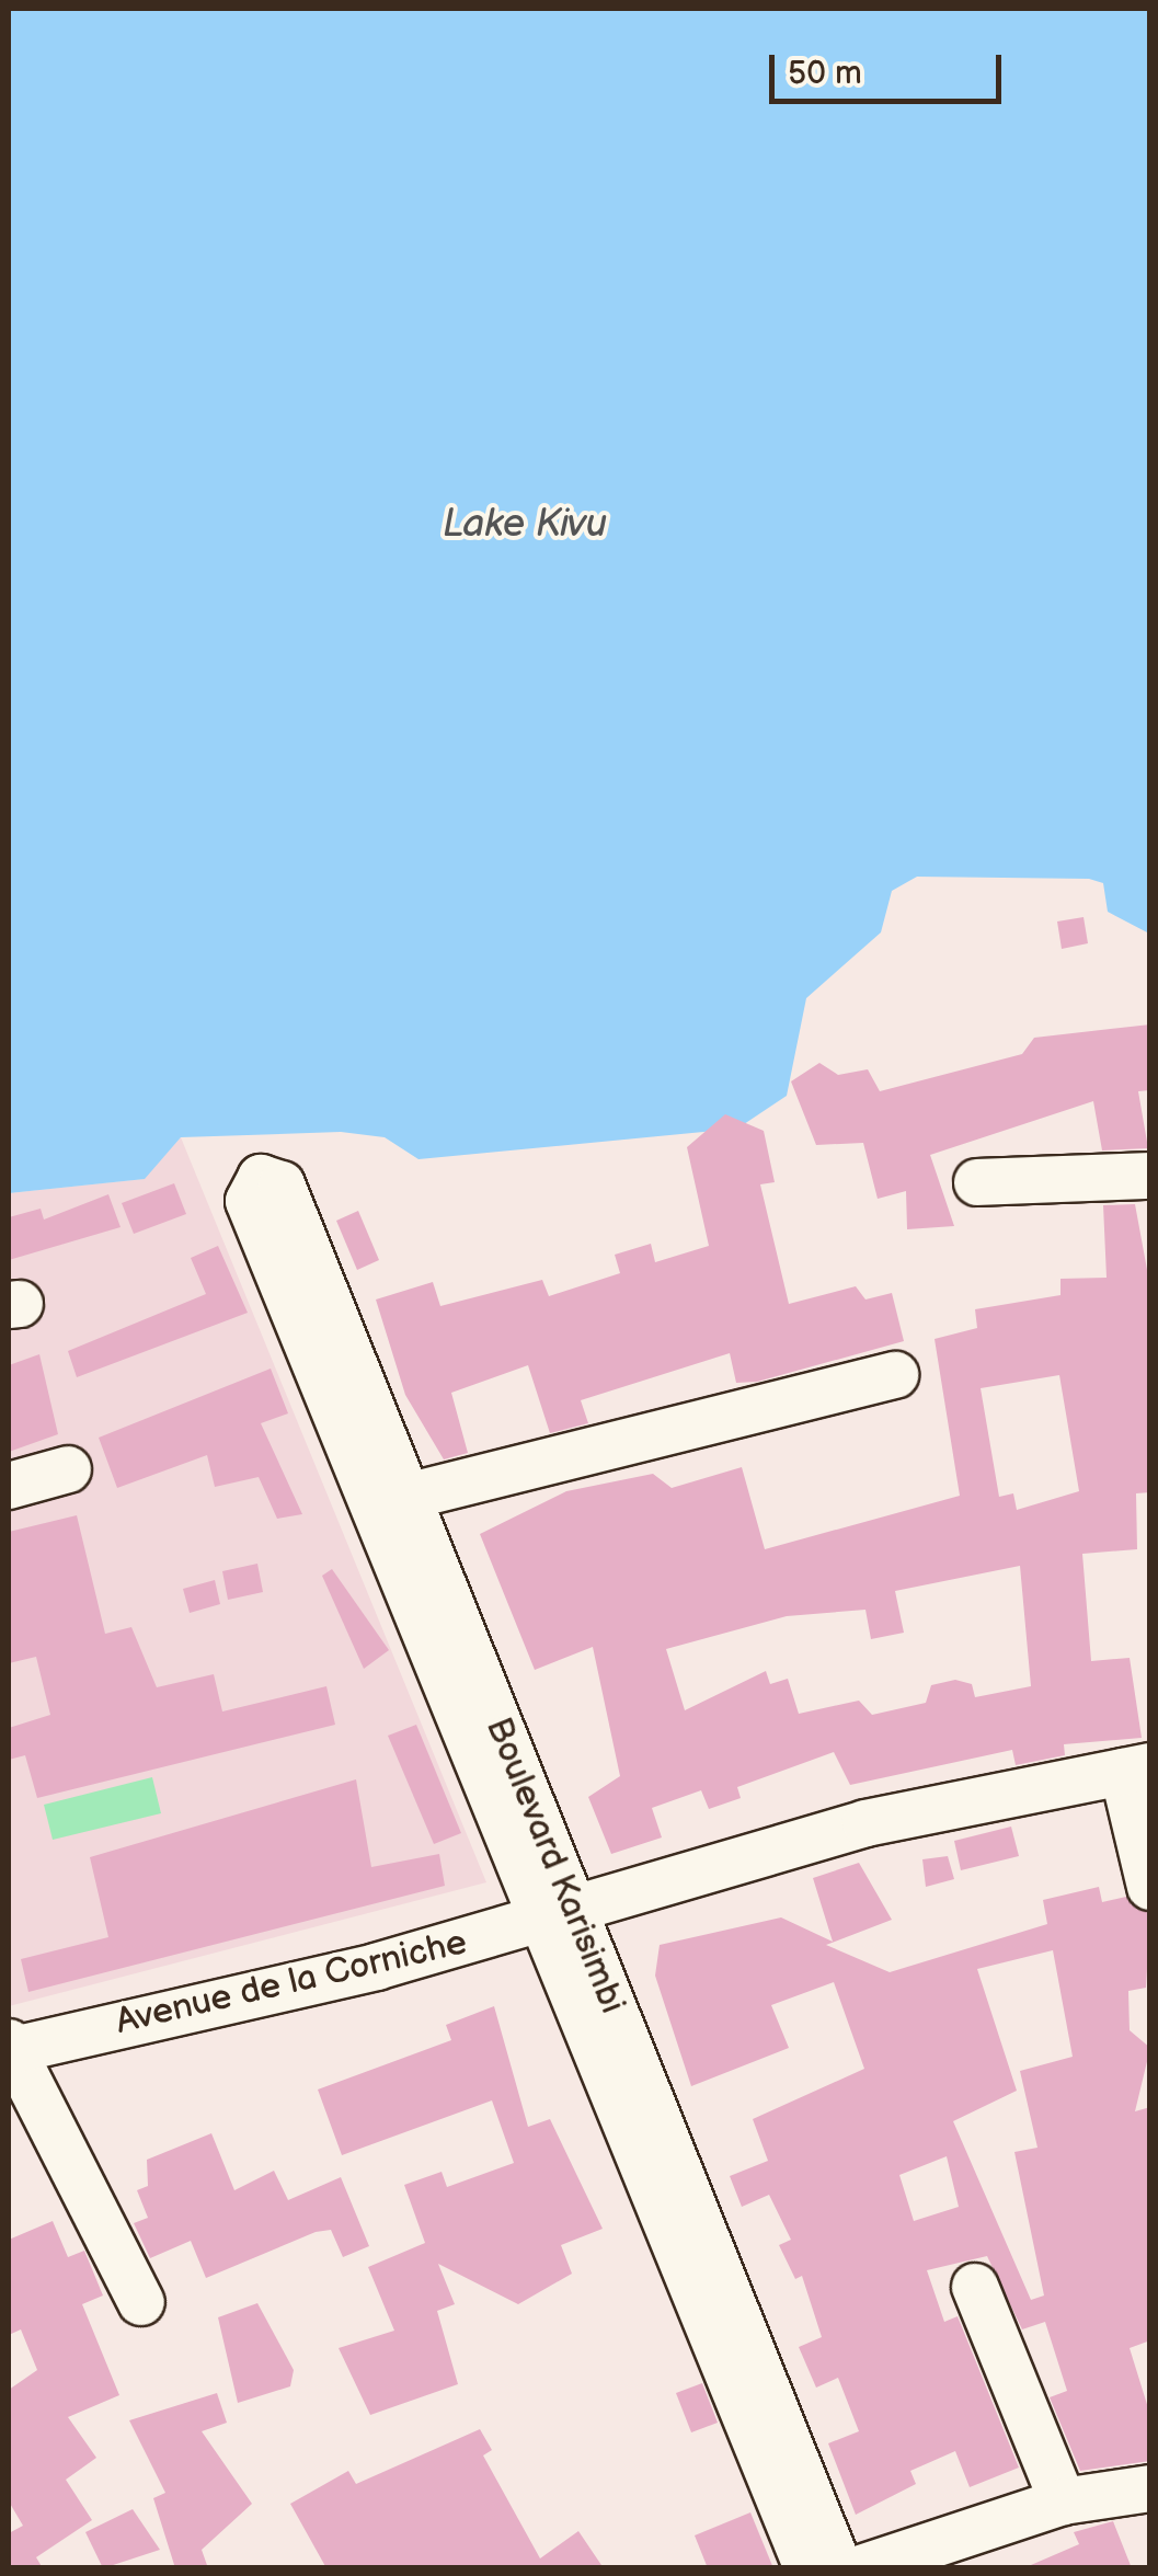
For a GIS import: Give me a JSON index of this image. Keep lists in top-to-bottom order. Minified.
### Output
{"streets":{"street":["Boulevard Karisimbi","Avenue de la Corniche"]},"crossings":[["Boulevard Karisimbi","Avenue de la Corniche"]],"water":["Lake Kivu"],"scale_bar":"50 m"}
